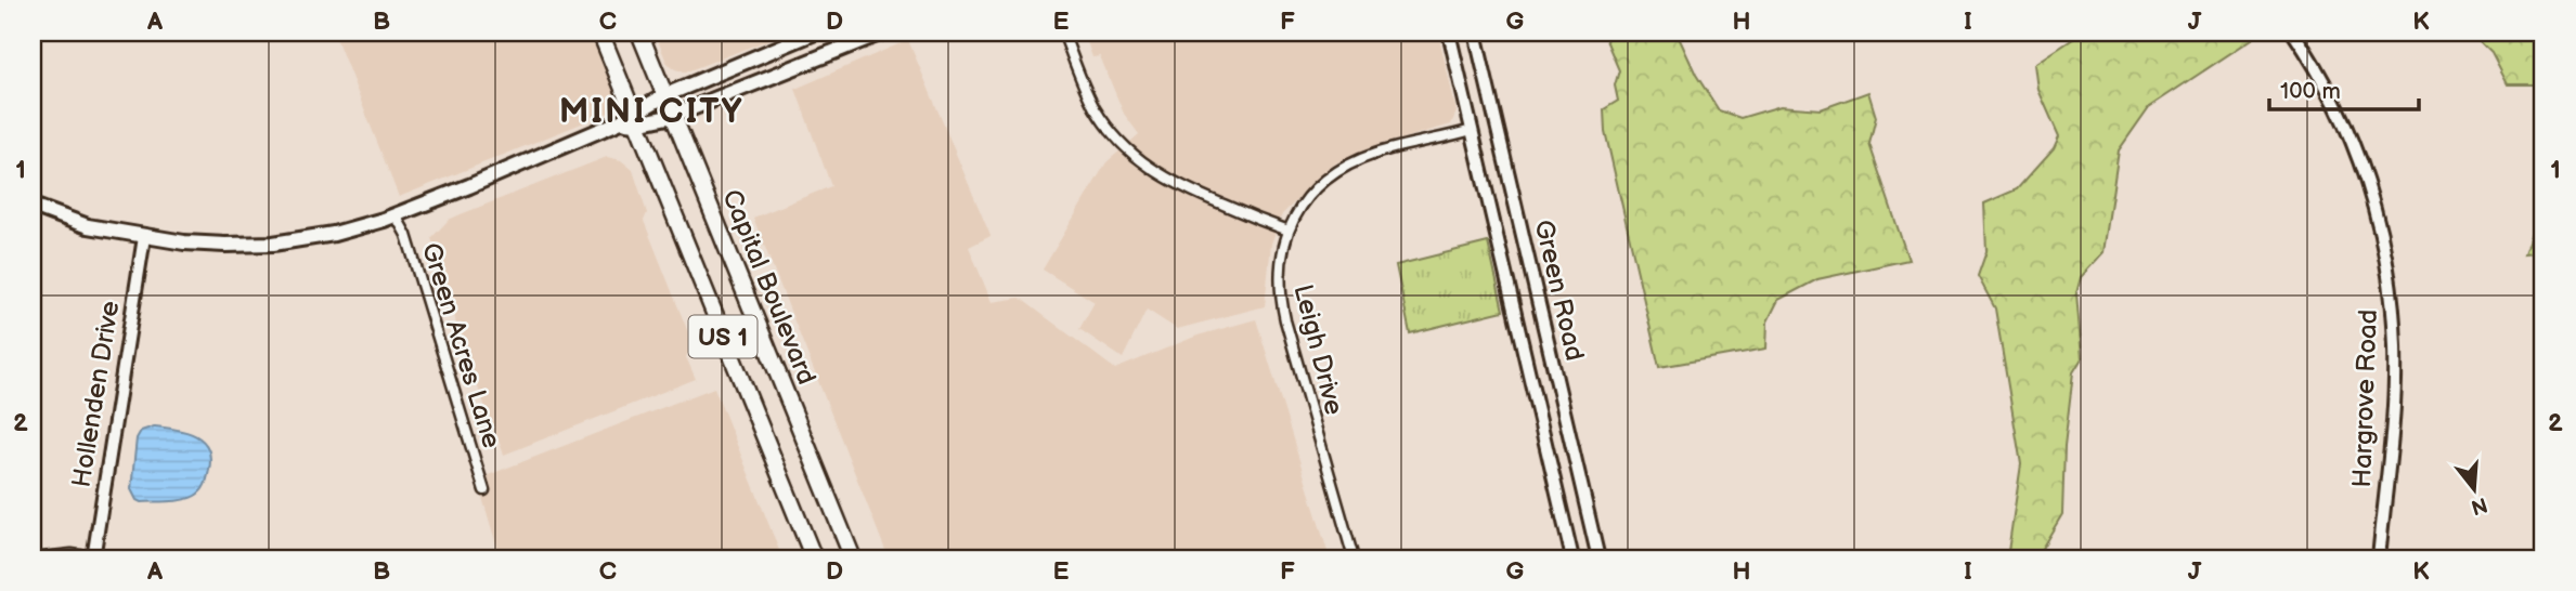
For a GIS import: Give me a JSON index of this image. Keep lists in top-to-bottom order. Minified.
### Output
{"streets":{"highway":["Capital Boulevard","US 1"],"street":["Green Road","Green Acres Lane","Leigh Drive","Hollenden Drive","Hargrove Road"]},"crossings":[["Green Road","Leigh Drive"]],"districts":["MINI CITY"],"scale_bar":"100 m","north":"bottom","grid":{"columns":["A","B","C","D","E","F","G","H","I","J","K"],"rows":["1","2"]}}
